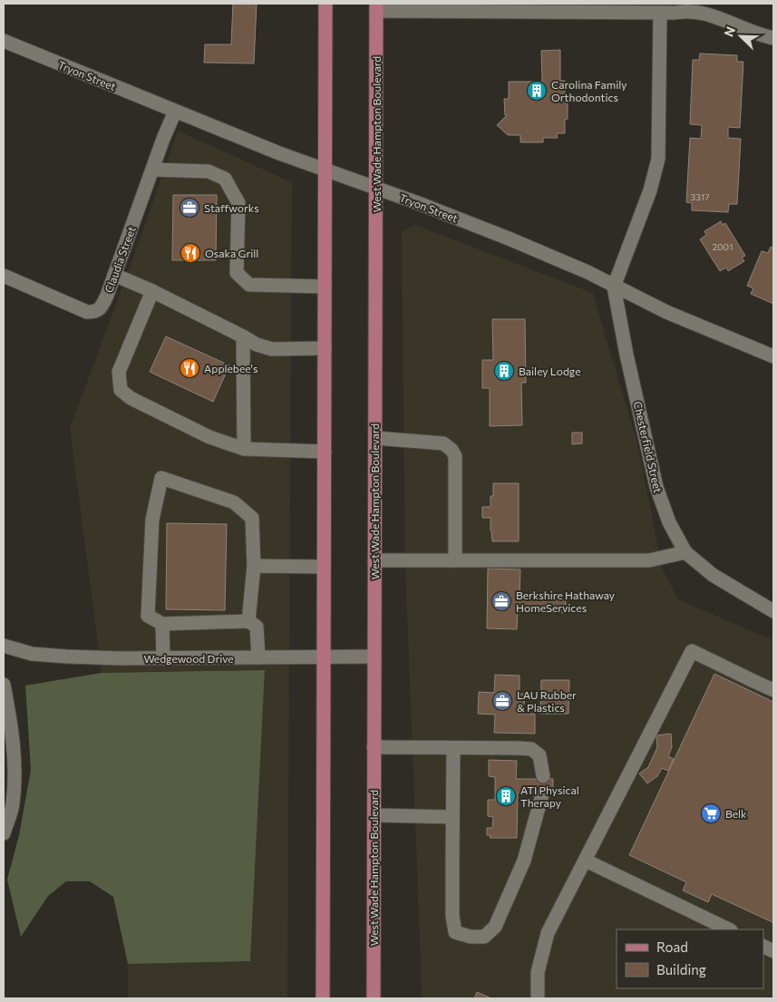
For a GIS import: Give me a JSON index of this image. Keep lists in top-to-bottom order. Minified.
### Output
{"streets":{"main road":["West Wade Hampton Boulevard"],"street":["Tryon Street","Claudia Street","Chesterfield Street","Wedgewood Drive"]},"crossings":[["Tryon Street","West Wade Hampton Boulevard"],["Tryon Street","Claudia Street"],["Tryon Street","Chesterfield Street"],["West Wade Hampton Boulevard","Wedgewood Drive"]],"places":{"building":["Carolina Family Orthodontics","Bailey Lodge","ATI Physical Therapy"],"office":["Staffworks","Berkshire Hathaway HomeServices","LAU Rubber & Plastics"],"restaurant":["Osaka Grill","Applebee's"],"supermarket":["Belk"]},"house_numbers":["3317","2001"],"legend":["Road","Building"],"north":"top left"}
